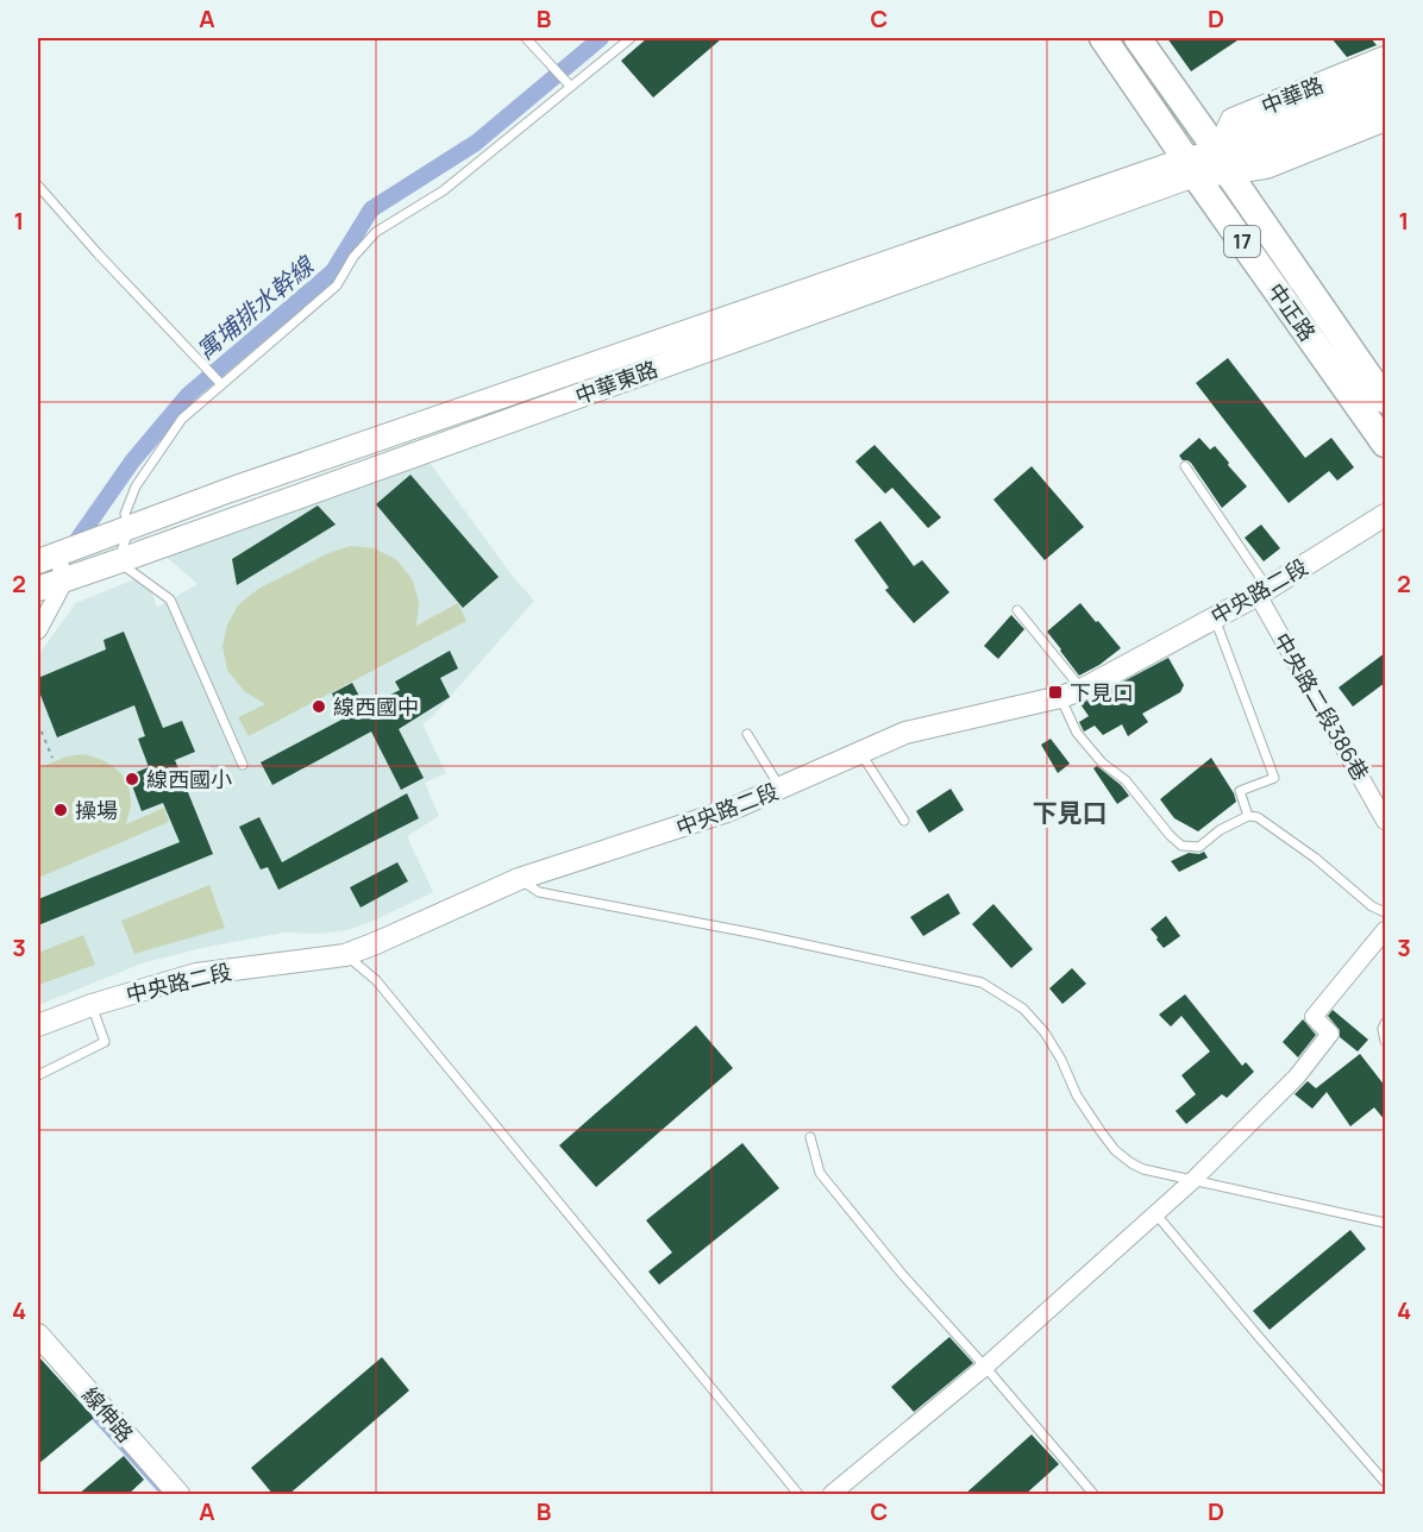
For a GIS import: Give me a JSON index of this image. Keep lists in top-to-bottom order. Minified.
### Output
{"streets":{"main road":["中華路","17","中正路","中華東路"],"street":["中央路二段","中央路二段386巷","線伸路"]},"crossings":[["中華路","中正路"],["中華路","中華東路"],["中正路","中華東路"],["中央路二段","中央路二段386巷"]],"districts":["下見口"],"water":["寓埔排水幹線"],"places":{"transit":["下見口"],"other":["線西國中","線西國小","操場"]},"grid":{"columns":["A","B","C","D"],"rows":["1","2","3","4"]}}
